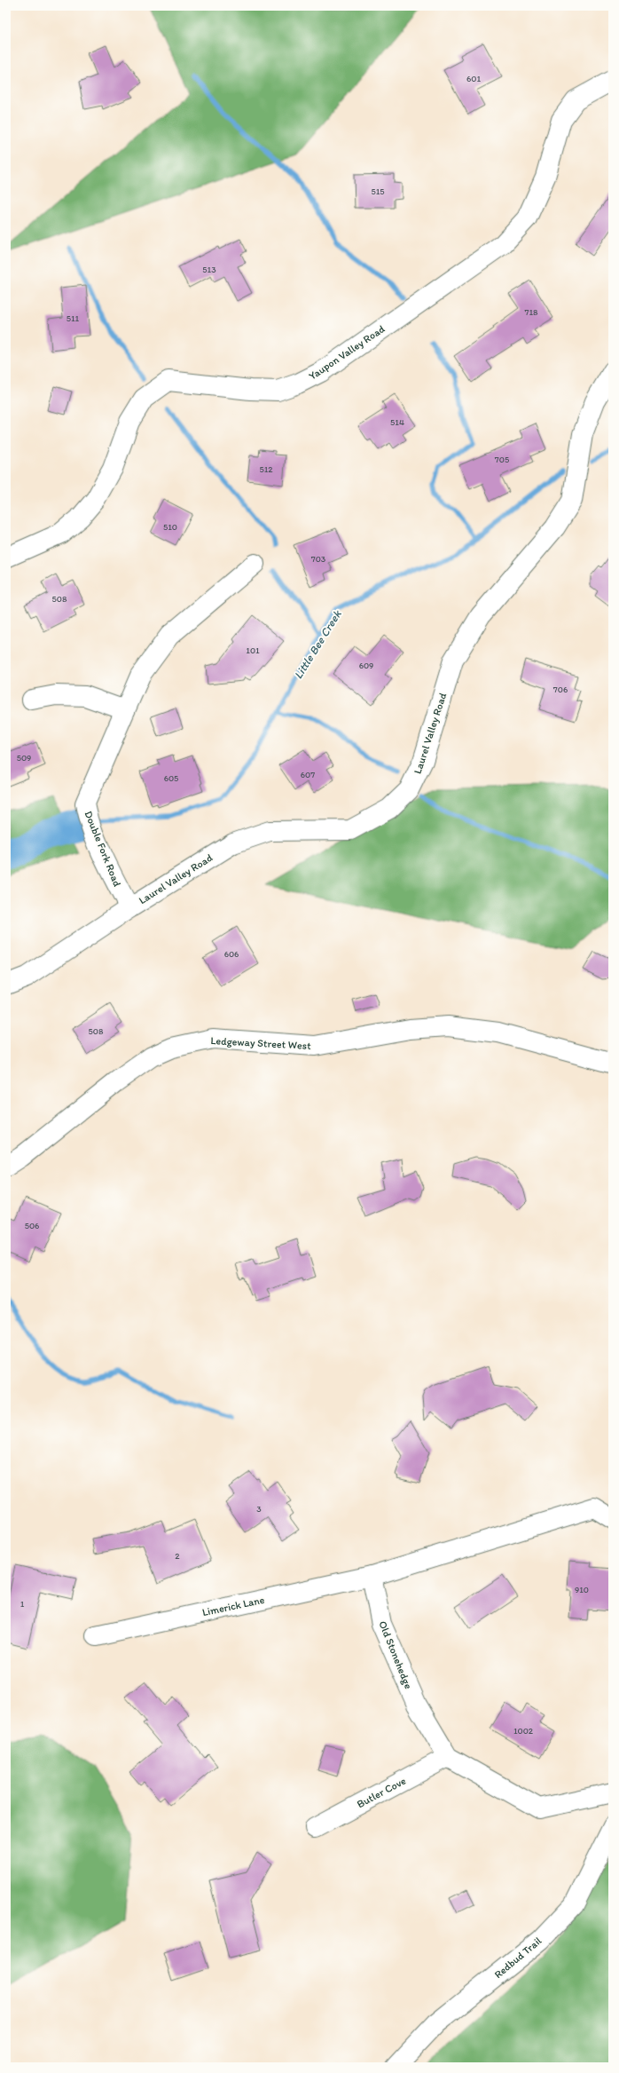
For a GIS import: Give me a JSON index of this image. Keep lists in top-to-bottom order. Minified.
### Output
{"streets":{"street":["Yaupon Valley Road","Laurel Valley Road","Double Fork Road","Ledgeway Street West","Limerick Lane","Old Stonehedge","Butler Cove","Redbud Trail"]},"crossings":[["Laurel Valley Road","Double Fork Road"],["Limerick Lane","Old Stonehedge"],["Old Stonehedge","Butler Cove"]],"water":["Little Bee Creek"],"house_numbers":["601","515","513","718","511","514","705","512","510","703","508","101","609","706","509","607","605","606","508","506","3","2","910","1","1002"]}
